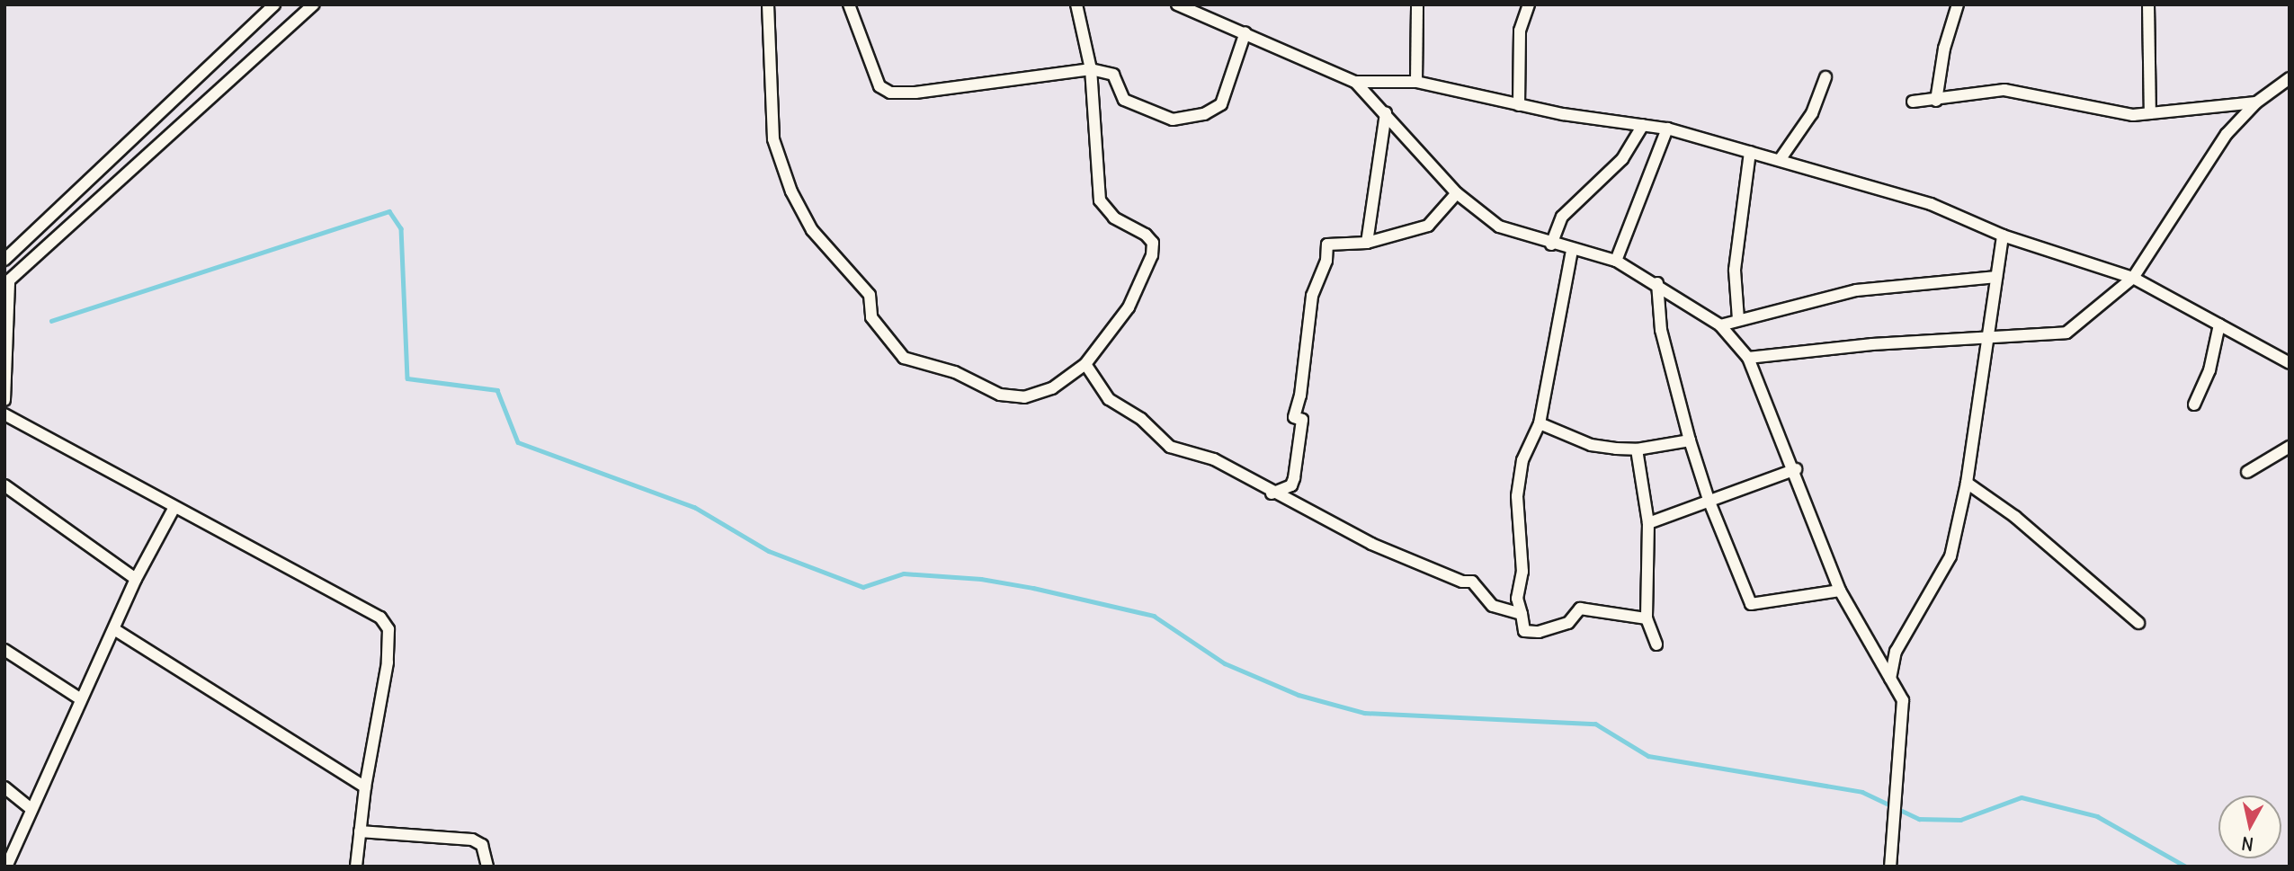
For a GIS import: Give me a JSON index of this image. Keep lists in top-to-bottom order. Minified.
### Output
{"north":"bottom"}
